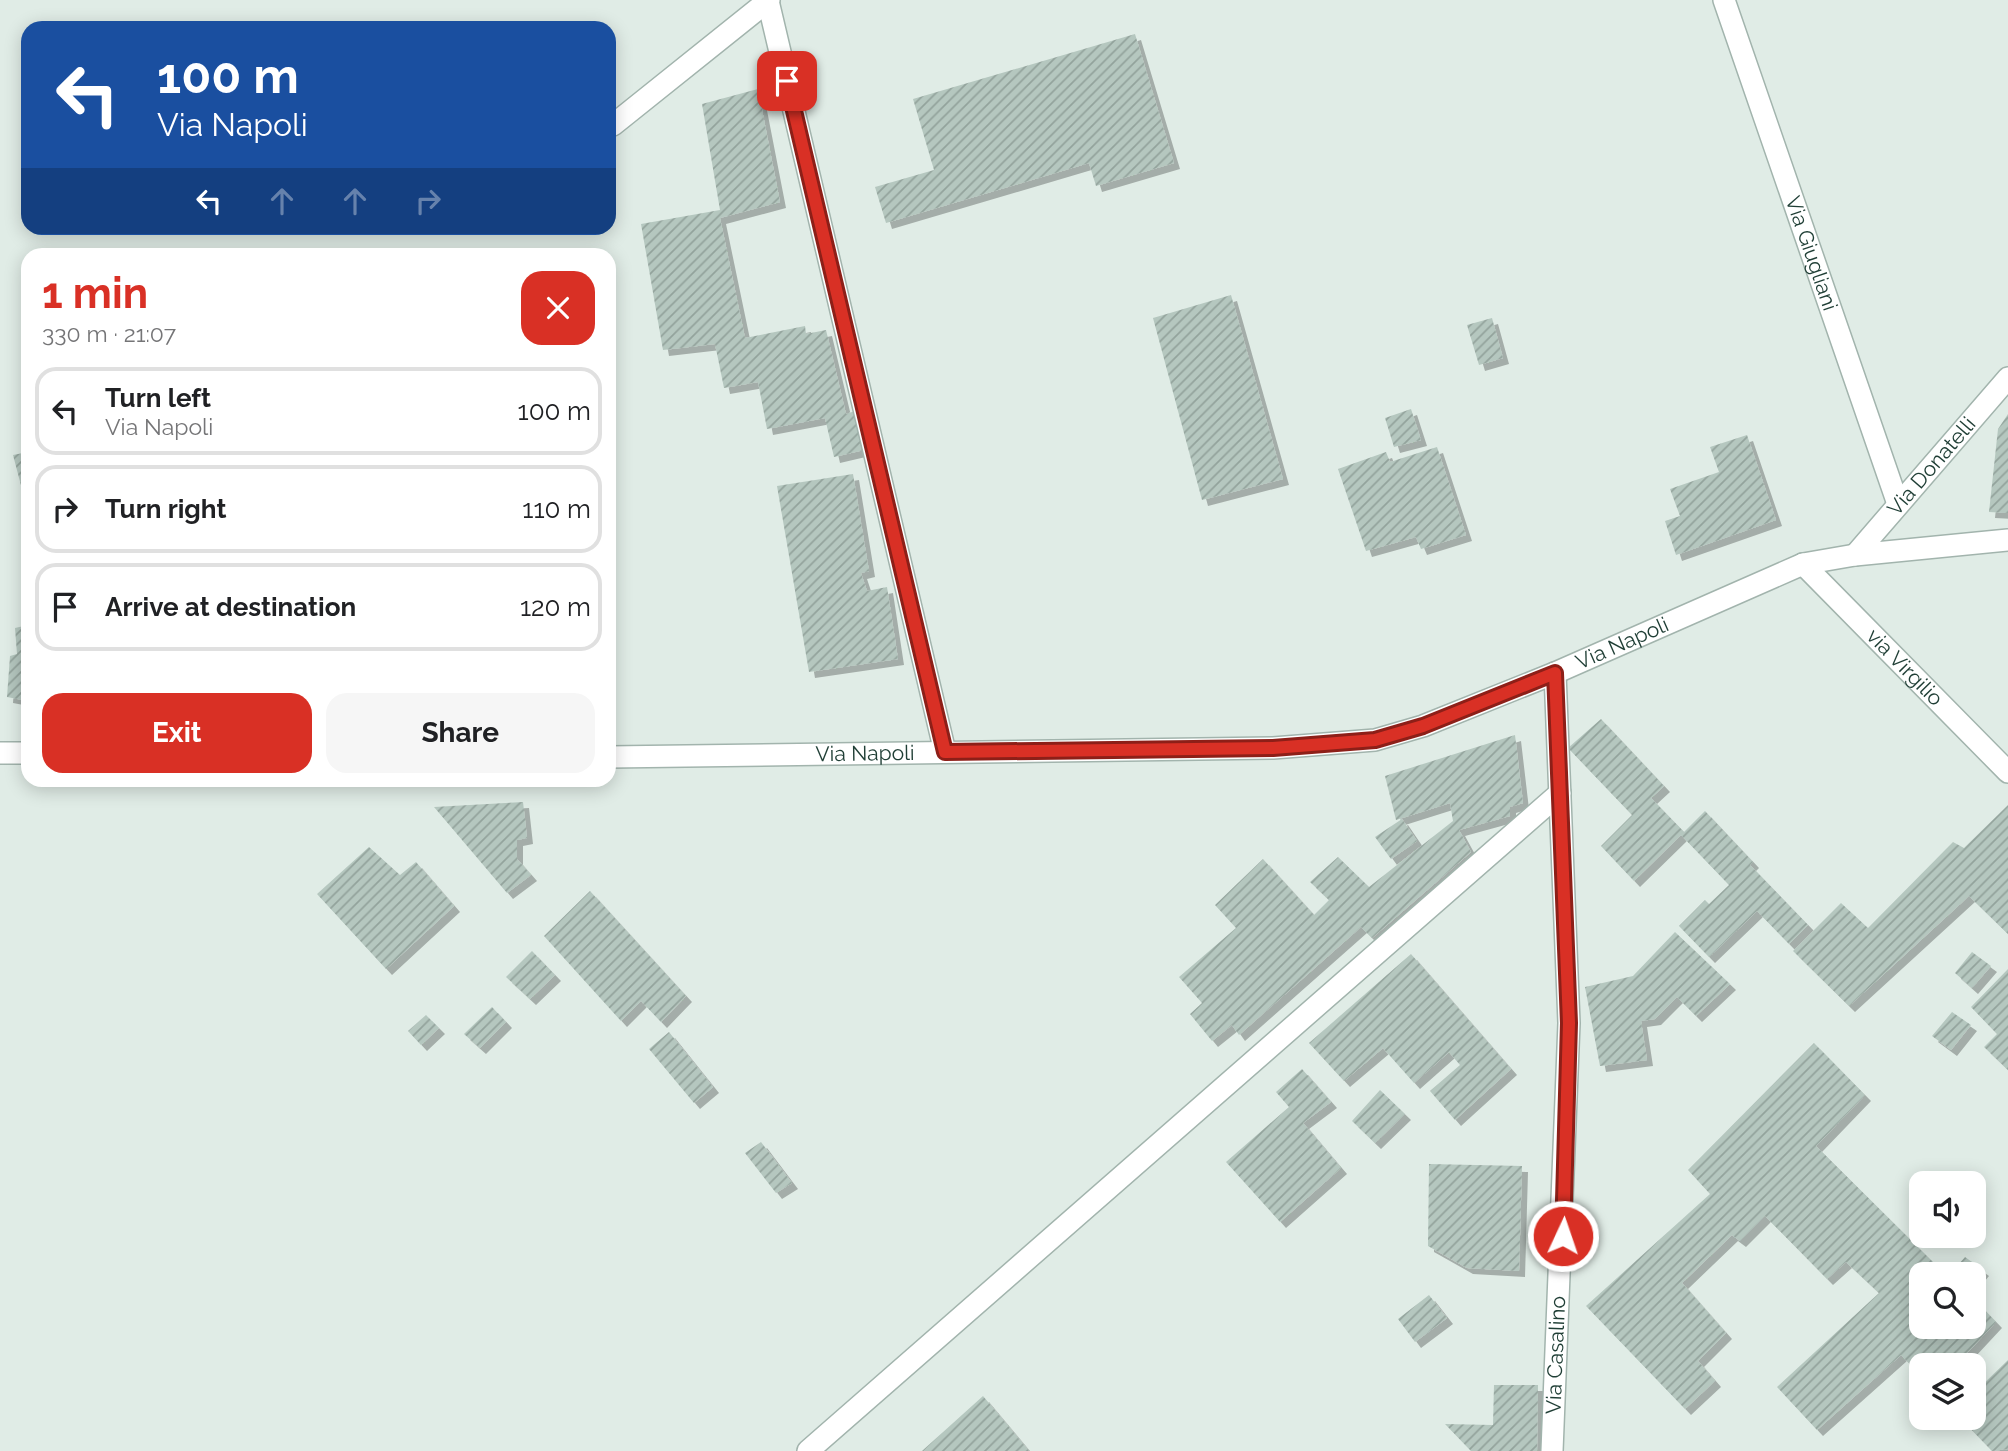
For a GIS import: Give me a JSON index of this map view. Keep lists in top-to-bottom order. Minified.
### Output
{"streets":{"street":["Via Giugliani","Via Donatelli","Via Napoli","via Virgilio","Via Casalino"]},"crossings":[["Via Giugliani","Via Donatelli"],["Via Donatelli","Via Napoli"],["Via Napoli","via Virgilio"],["Via Napoli","Via Casalino"]],"page":{"turn":["100 m","Via Napoli"],"heading":["1 min","330 m · 21:07"],"list":[{"name":"Turn left","note":"Via Napoli","value":"100 m"},{"name":"Turn right","value":"110 m"},{"name":"Arrive at destination","value":"120 m"}],"buttons":["Exit","Share"]}}
